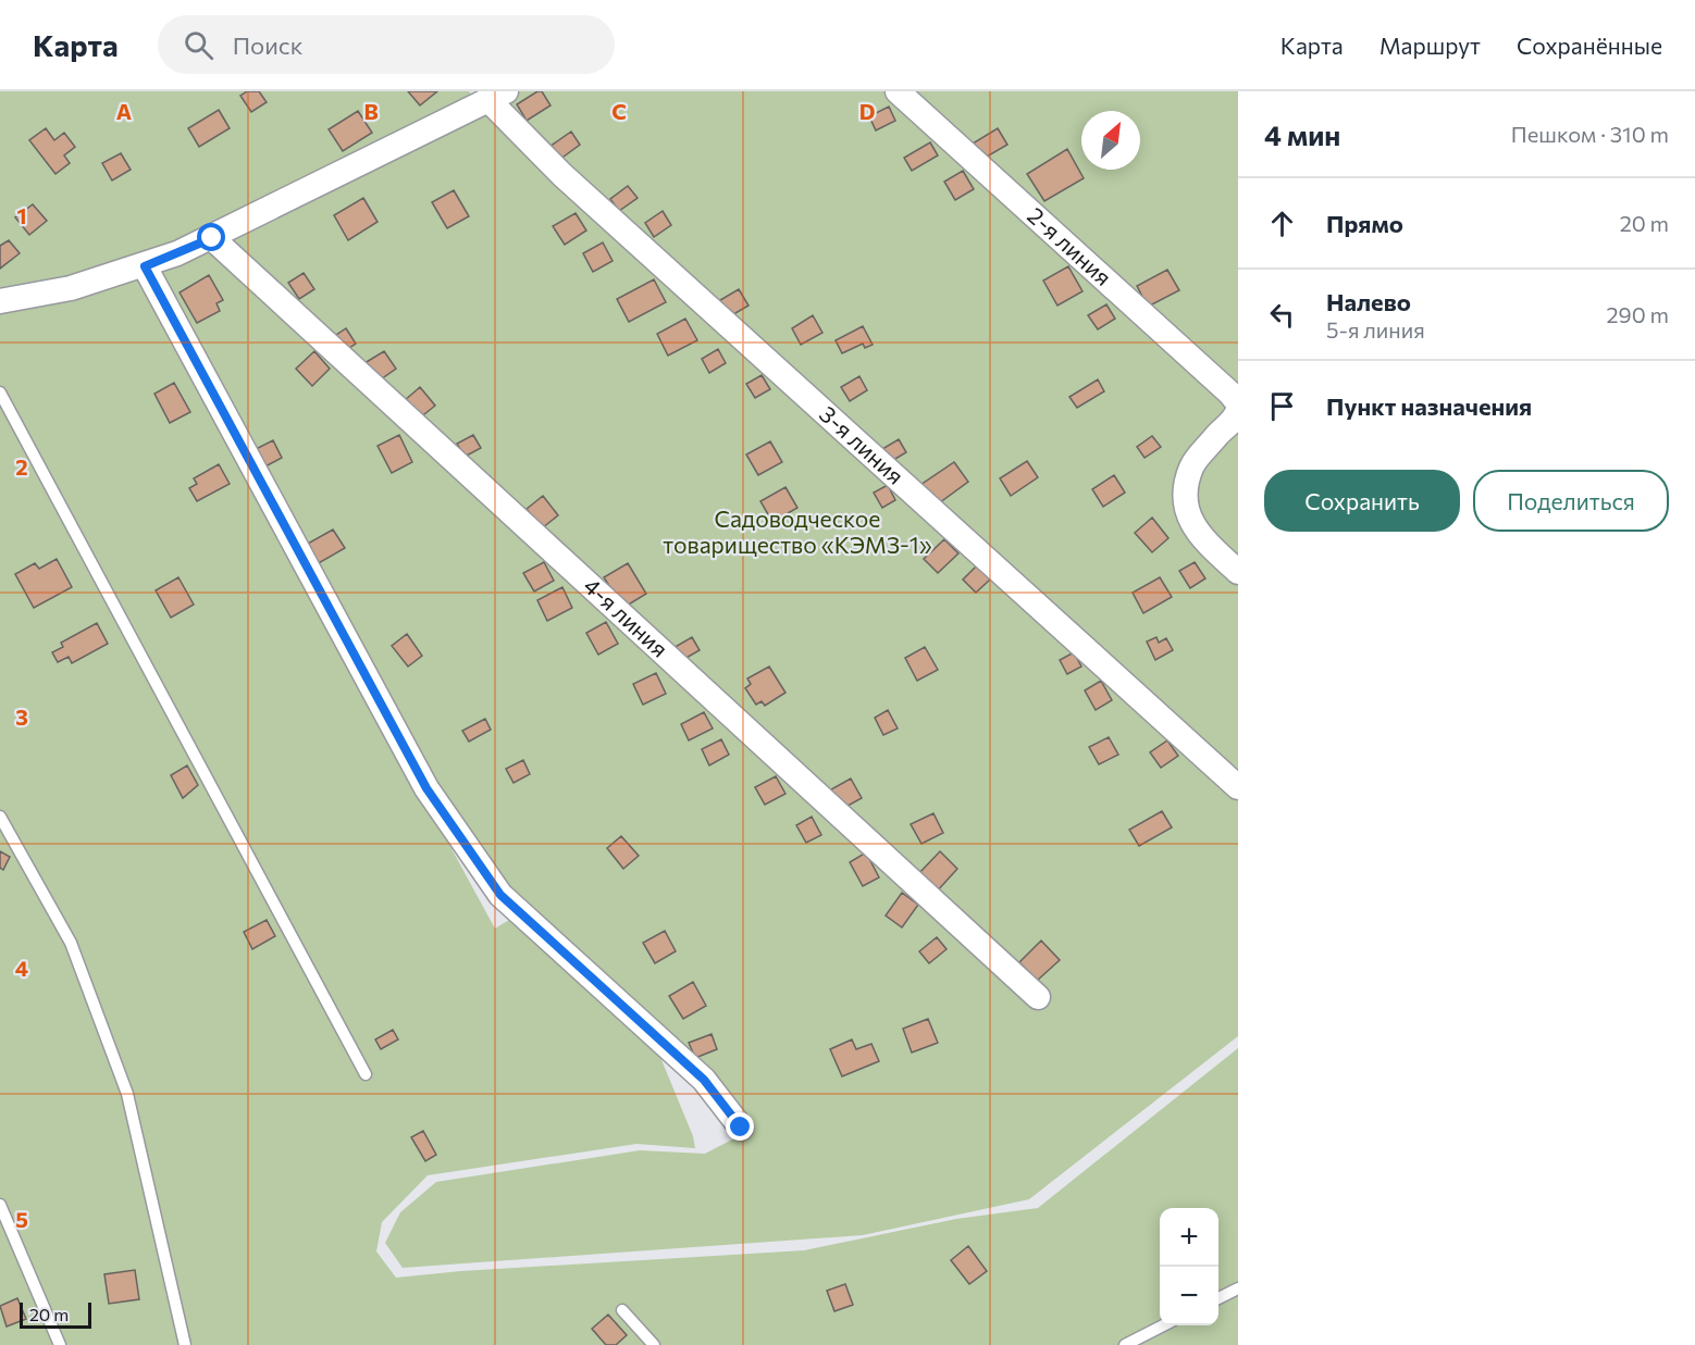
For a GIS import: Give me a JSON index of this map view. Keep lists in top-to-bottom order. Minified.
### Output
{"streets":{"street":["2-я линия","3-я линия","4-я линия"]},"parks":["Садоводческое товарищество «КЭМЗ-1»"],"scale_bar":"20 m","north":"top right","page":{"header":"Карта","search":"Поиск","nav":["Карта","Маршрут","Сохранённые"],"heading":["4 мин","Пешком · 310 m"],"list":[["Прямо","20 m"],["Налево","5-я линия","290 m"],"Пункт назначения"],"buttons":["Сохранить","Поделиться"],"map_buttons":["+","−"],"scale":"20 m"},"grid":{"columns":["A","B","C","D"],"rows":["1","2","3","4","5"]}}
